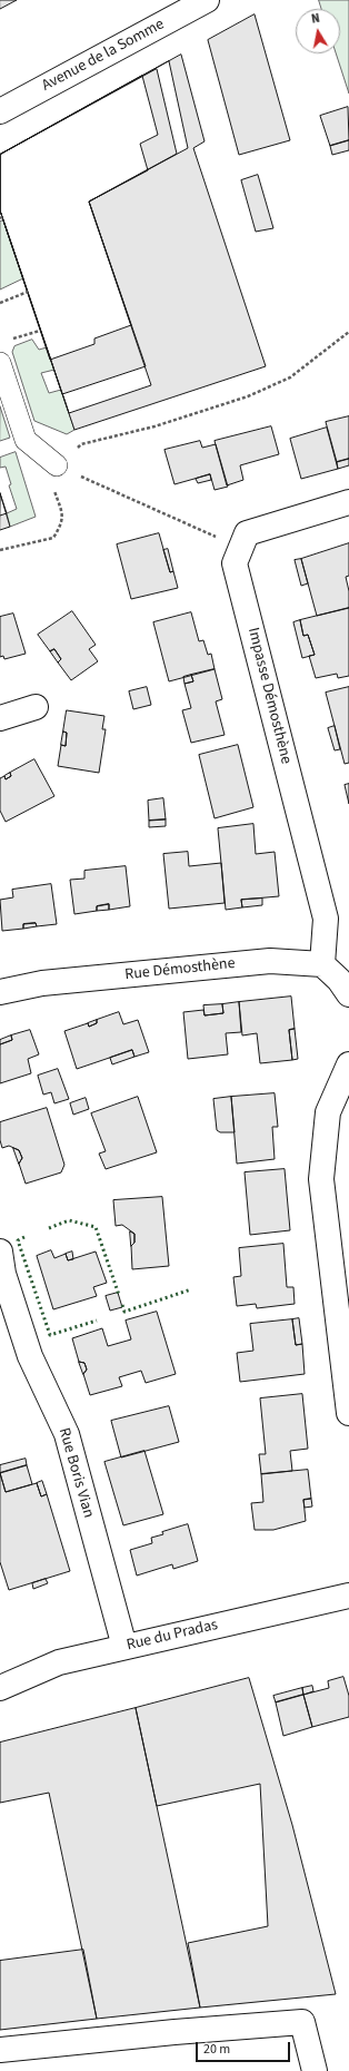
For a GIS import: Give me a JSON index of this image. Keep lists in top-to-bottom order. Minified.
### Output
{"streets":{"street":["Avenue de la Somme","Impasse Démosthène","Rue Démosthène","Rue Boris Vian","Rue du Pradas"]},"crossings":[["Impasse Démosthène","Rue Démosthène"],["Rue Boris Vian","Rue du Pradas"]],"scale_bar":"20 m","north":"top"}
